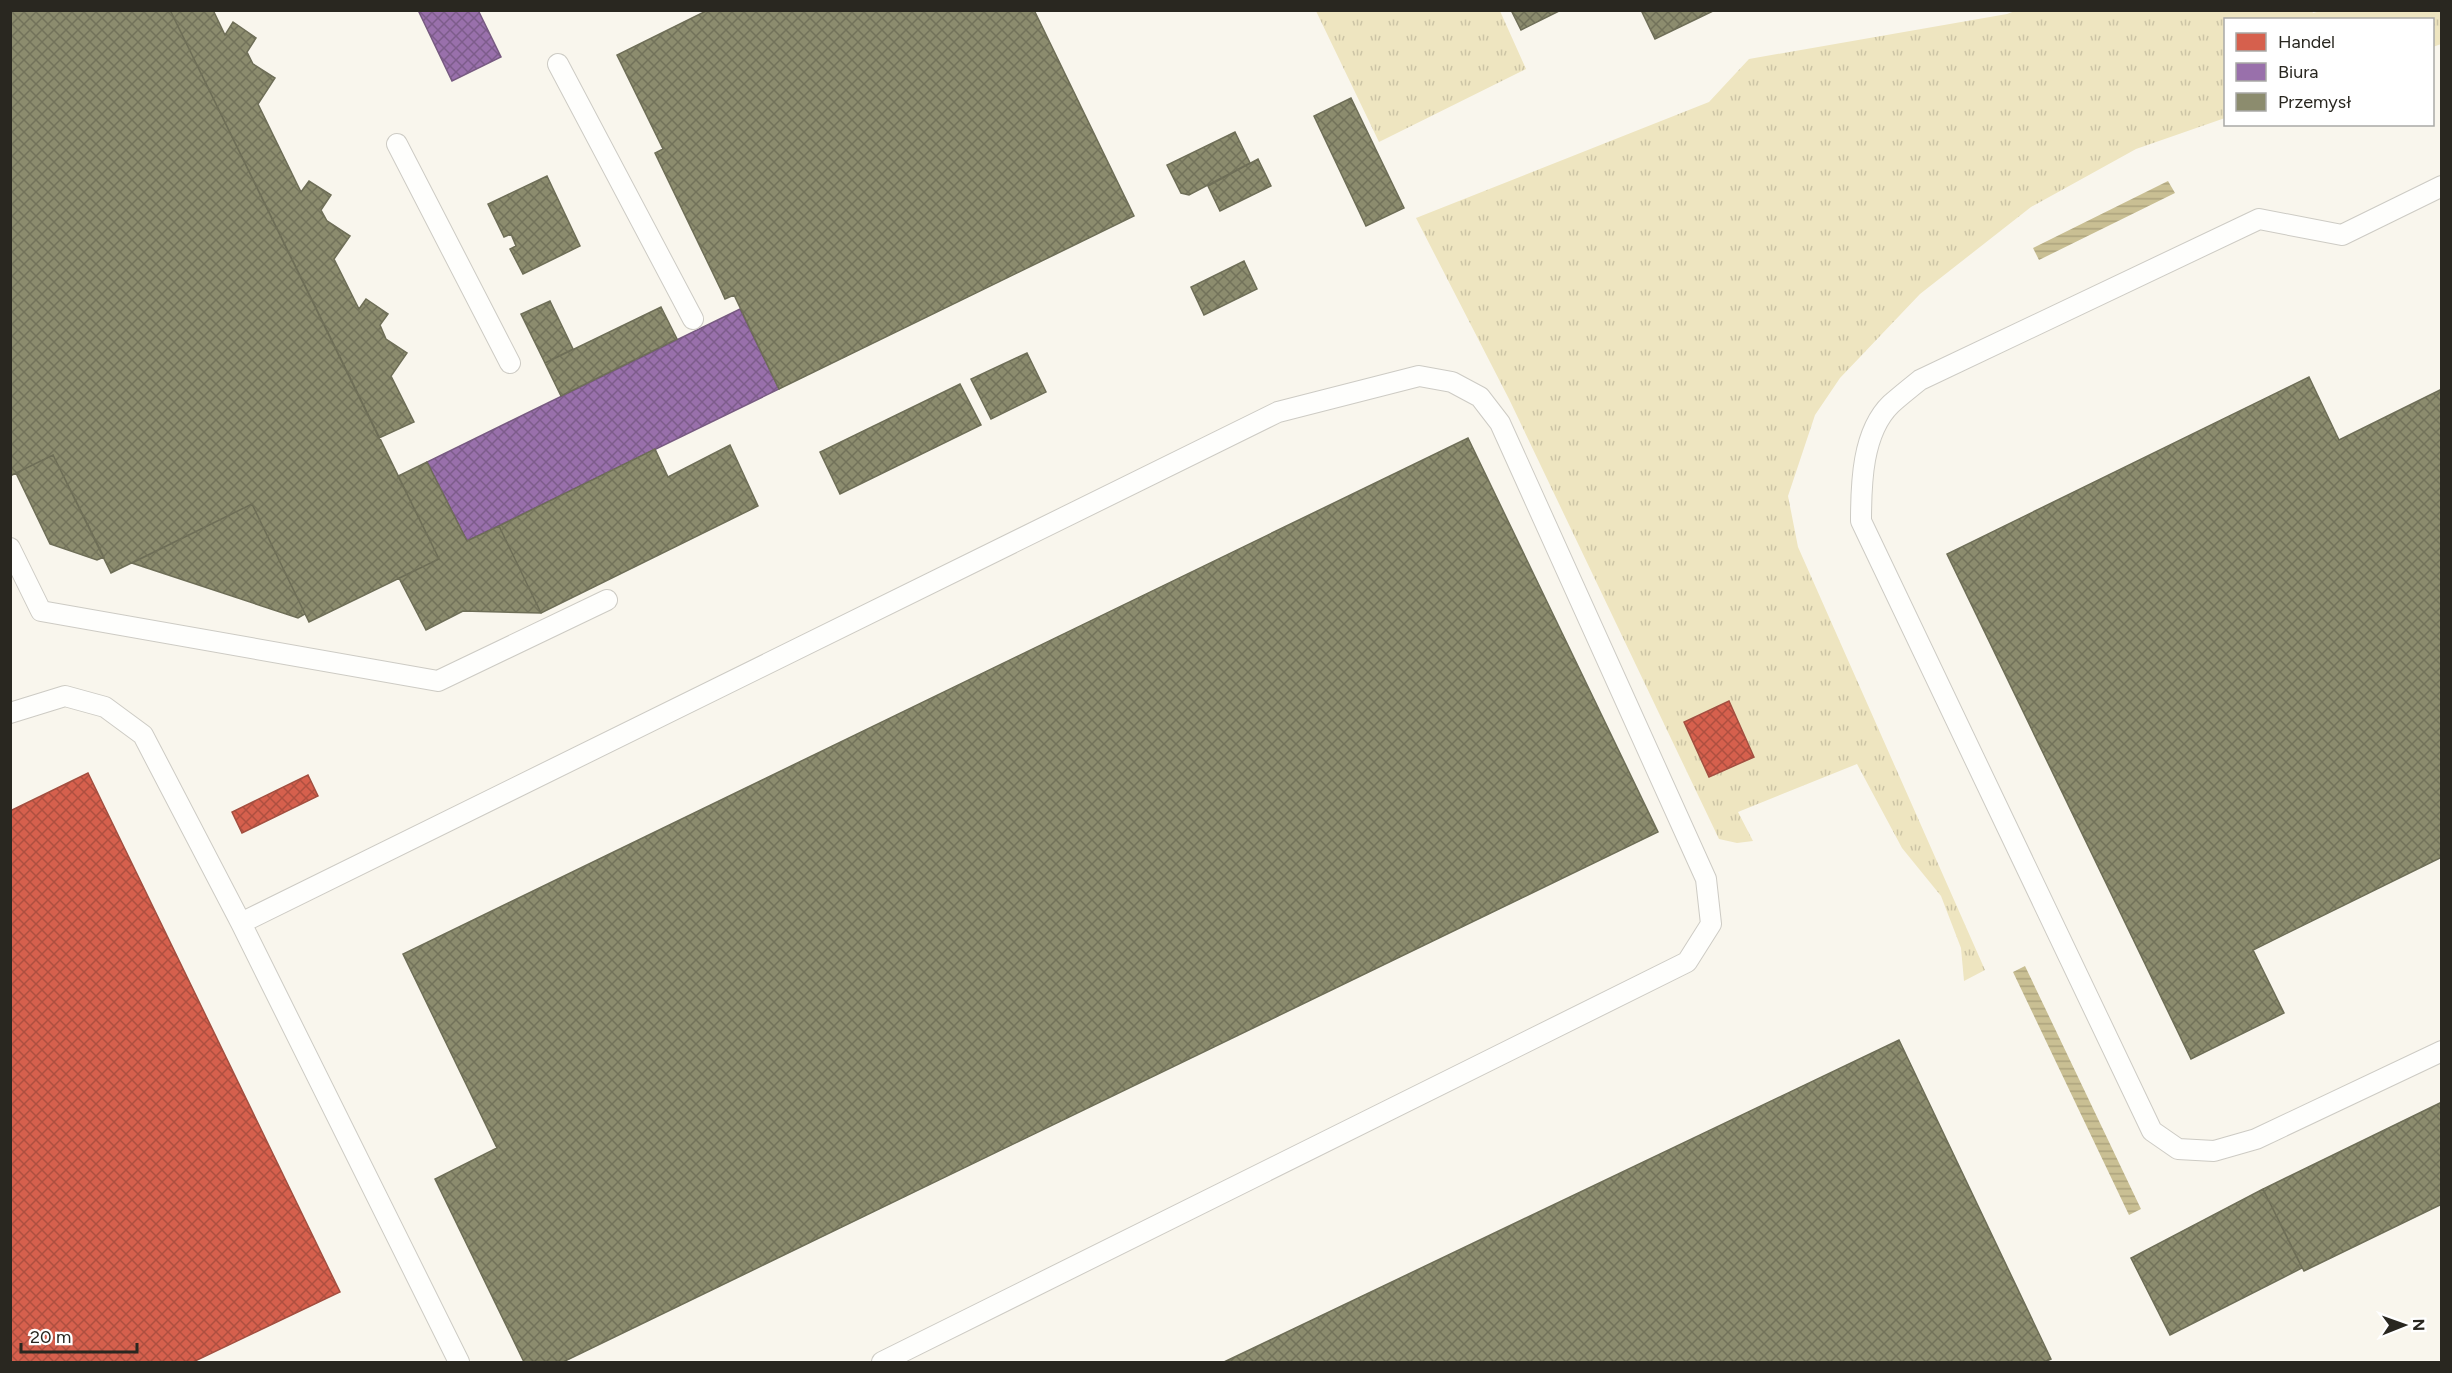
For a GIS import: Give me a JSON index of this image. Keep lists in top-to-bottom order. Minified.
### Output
{"legend":["Handel","Biura","Przemysł"],"scale_bar":"20 m","north":"right"}
